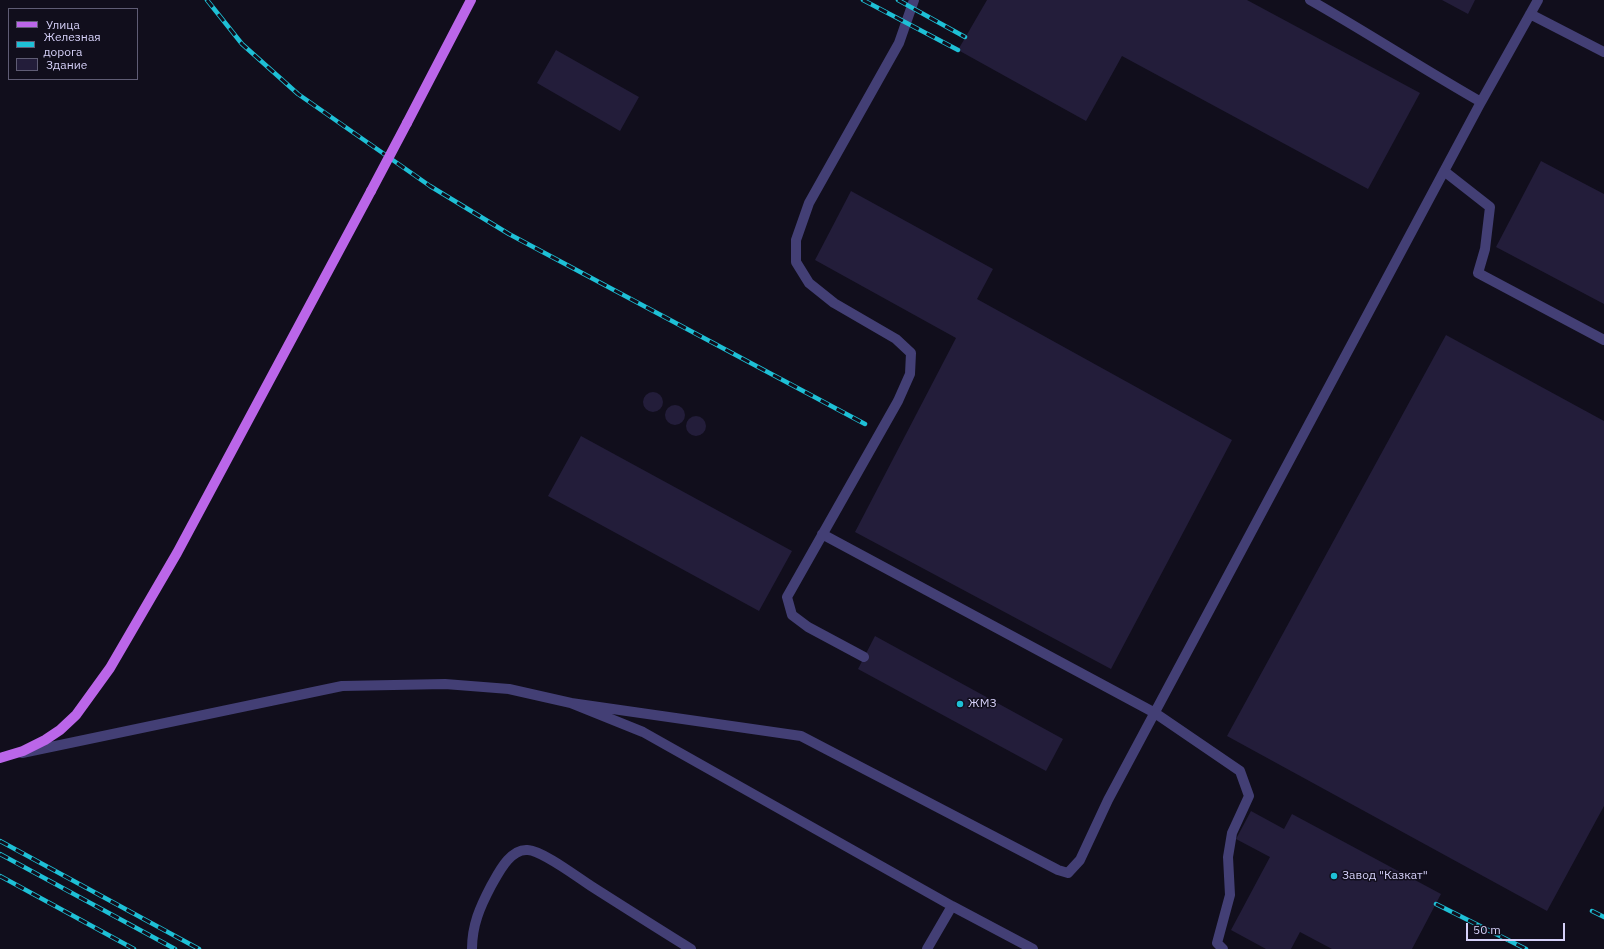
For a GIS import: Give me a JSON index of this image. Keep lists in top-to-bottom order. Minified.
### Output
{"places":["ЖМЗ","Завод \"Казкат\""],"legend":["Улица","Железная дорога","Здание"],"scale_bar":"50 m"}
